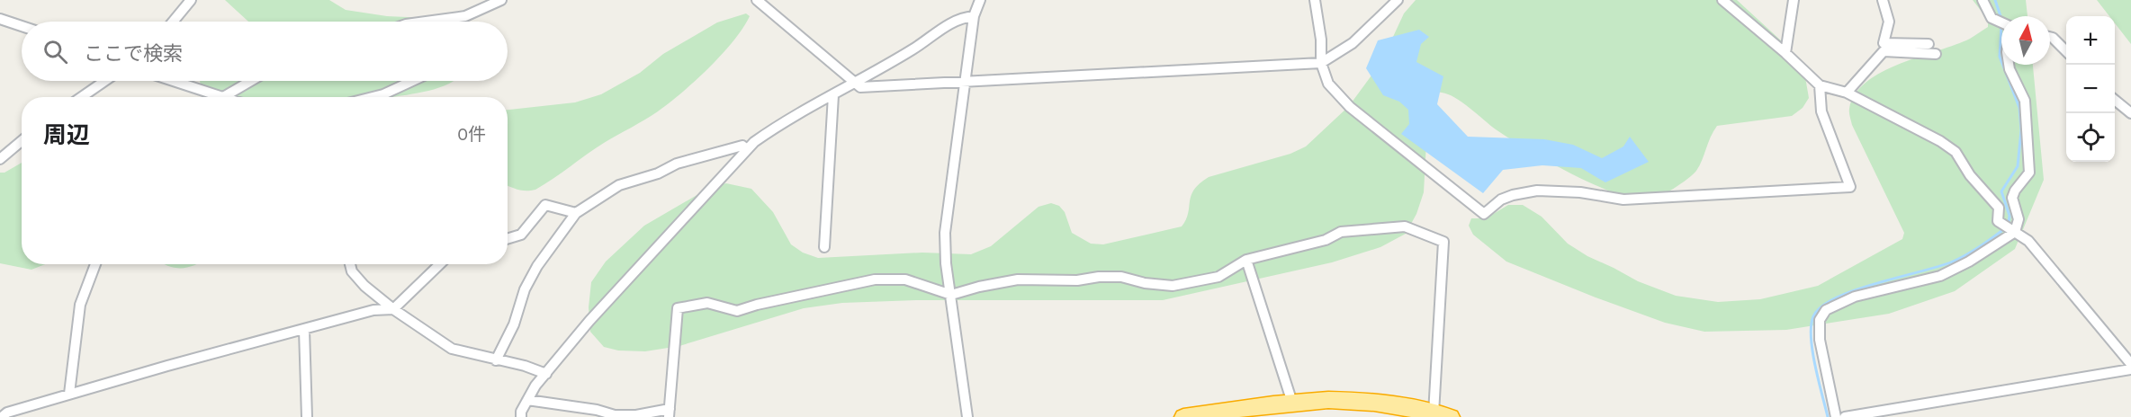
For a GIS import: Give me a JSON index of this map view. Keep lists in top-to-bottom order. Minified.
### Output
{"north":"top","page":{"map_buttons":["+","−"],"search":"ここで検索","heading":["周辺","0件"]}}
